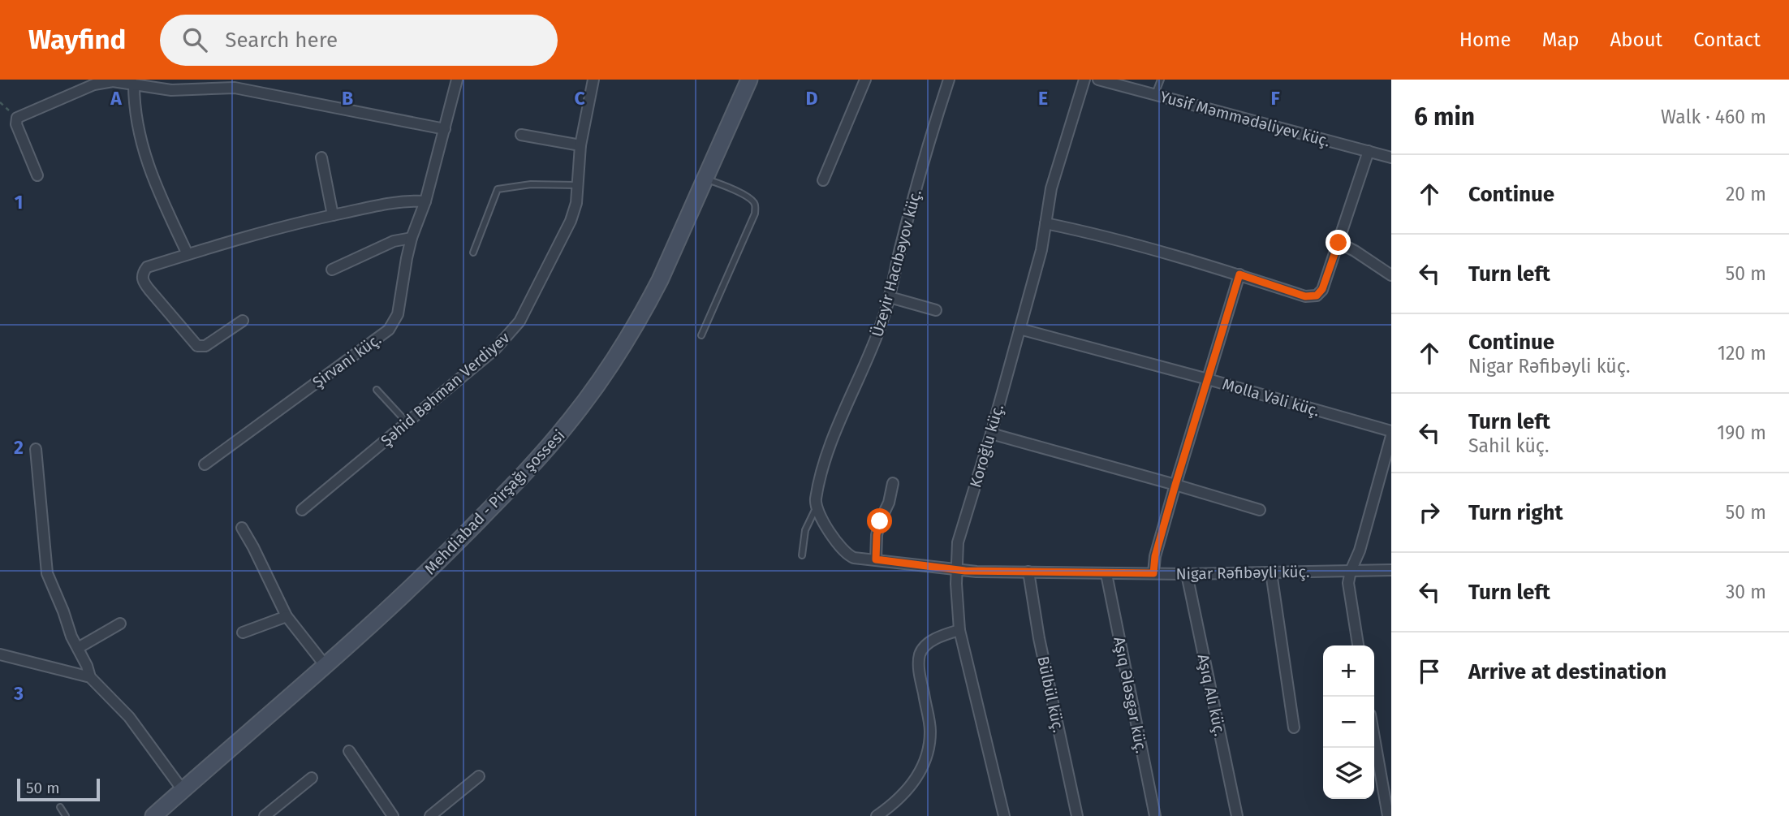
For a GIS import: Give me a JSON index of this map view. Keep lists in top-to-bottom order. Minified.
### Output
{"streets":{"main road":["Mehdiabad - Pirşağı şossesi"],"street":["Yusif Məmmədəliyev küç.","Üzeyir Hacıbəyov küç.","Şirvani küç.","Şəhid Bəhman Verdiyev","Molla Vəli küç.","Koroğlu küç.","Nigar Rəfibəyli küç.","Bülbül küç.","Aşıq Ələsgər küç.","Aşıq Alı küç."]},"crossings":[["Üzeyir Hacıbəyov küç.","Nigar Rəfibəyli küç."],["Molla Vəli küç.","Koroğlu küç."],["Koroğlu küç.","Nigar Rəfibəyli küç."],["Nigar Rəfibəyli küç.","Bülbül küç."],["Nigar Rəfibəyli küç.","Aşıq Ələsgər küç."],["Nigar Rəfibəyli küç.","Aşıq Alı küç."]],"scale_bar":"50 m","page":{"header":"Wayfind","search":"Search here","nav":["Home","Map","About","Contact"],"heading":["6 min","Walk · 460 m"],"list":[["Continue","20 m"],["Turn left","50 m"],["Continue","Nigar Rəfibəyli küç.","120 m"],["Turn left","Sahil küç.","190 m"],["Turn right","50 m"],["Turn left","30 m"],"Arrive at destination"],"map_buttons":["+","−"],"scale":"50 m"},"grid":{"columns":["A","B","C","D","E","F"],"rows":["1","2","3"]}}
